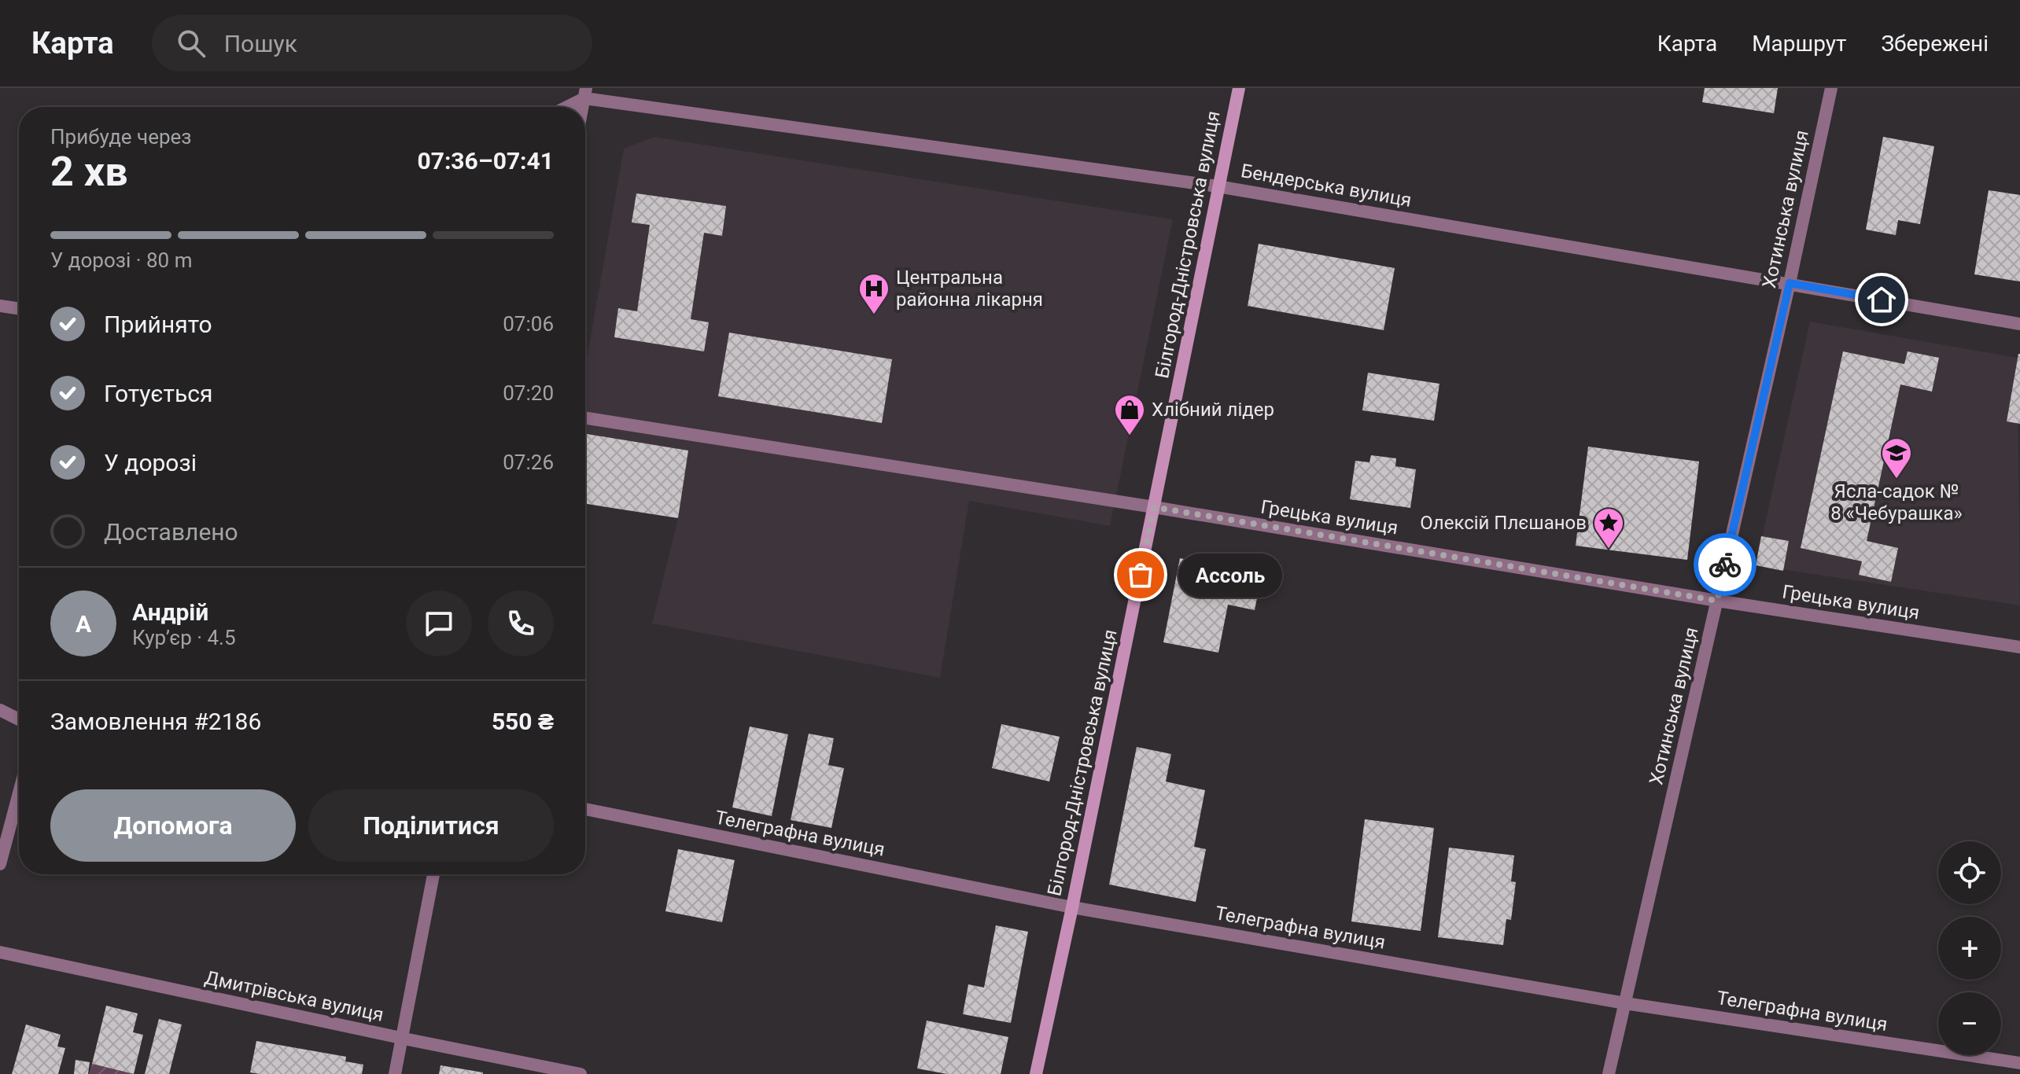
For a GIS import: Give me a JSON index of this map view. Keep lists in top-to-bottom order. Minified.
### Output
{"streets":{"main road":["Білгород-Дністровська вулиця"],"street":["Бендерська вулиця","Хотинська вулиця","Грецька вулиця","Телеграфна вулиця","Дмитрівська вулиця"]},"crossings":[["Бендерська вулиця","Хотинська вулиця"],["Бендерська вулиця","Білгород-Дністровська вулиця"],["Хотинська вулиця","Грецька вулиця"],["Хотинська вулиця","Телеграфна вулиця"],["Білгород-Дністровська вулиця","Грецька вулиця"],["Білгород-Дністровська вулиця","Телеграфна вулиця"]],"places":{"hospital":["Центральна районна лікарня"],"shop":["Хлібний лідер"],"school or university":["Ясла-садок № 8 «Чебурашка»"],"place":["Олексій Плєшанов"],"other":["Ассоль"]},"page":{"header":"Карта","search":"Пошук","nav":["Карта","Маршрут","Збережені"],"heading":["2 хв","Прибуде через","07:36–07:41"],"panel":["Андрій","Кур’єр · 4.5","Замовлення #2186","550 ₴"],"bar":"У дорозі · 80 m","list":[["Прийнято","07:06"],["Готується","07:20"],["У дорозі","07:26"],"Доставлено"],"bubble":"Ассоль","round":"А","buttons":["Допомога","Поділитися"],"map_buttons":["+","−"]}}
